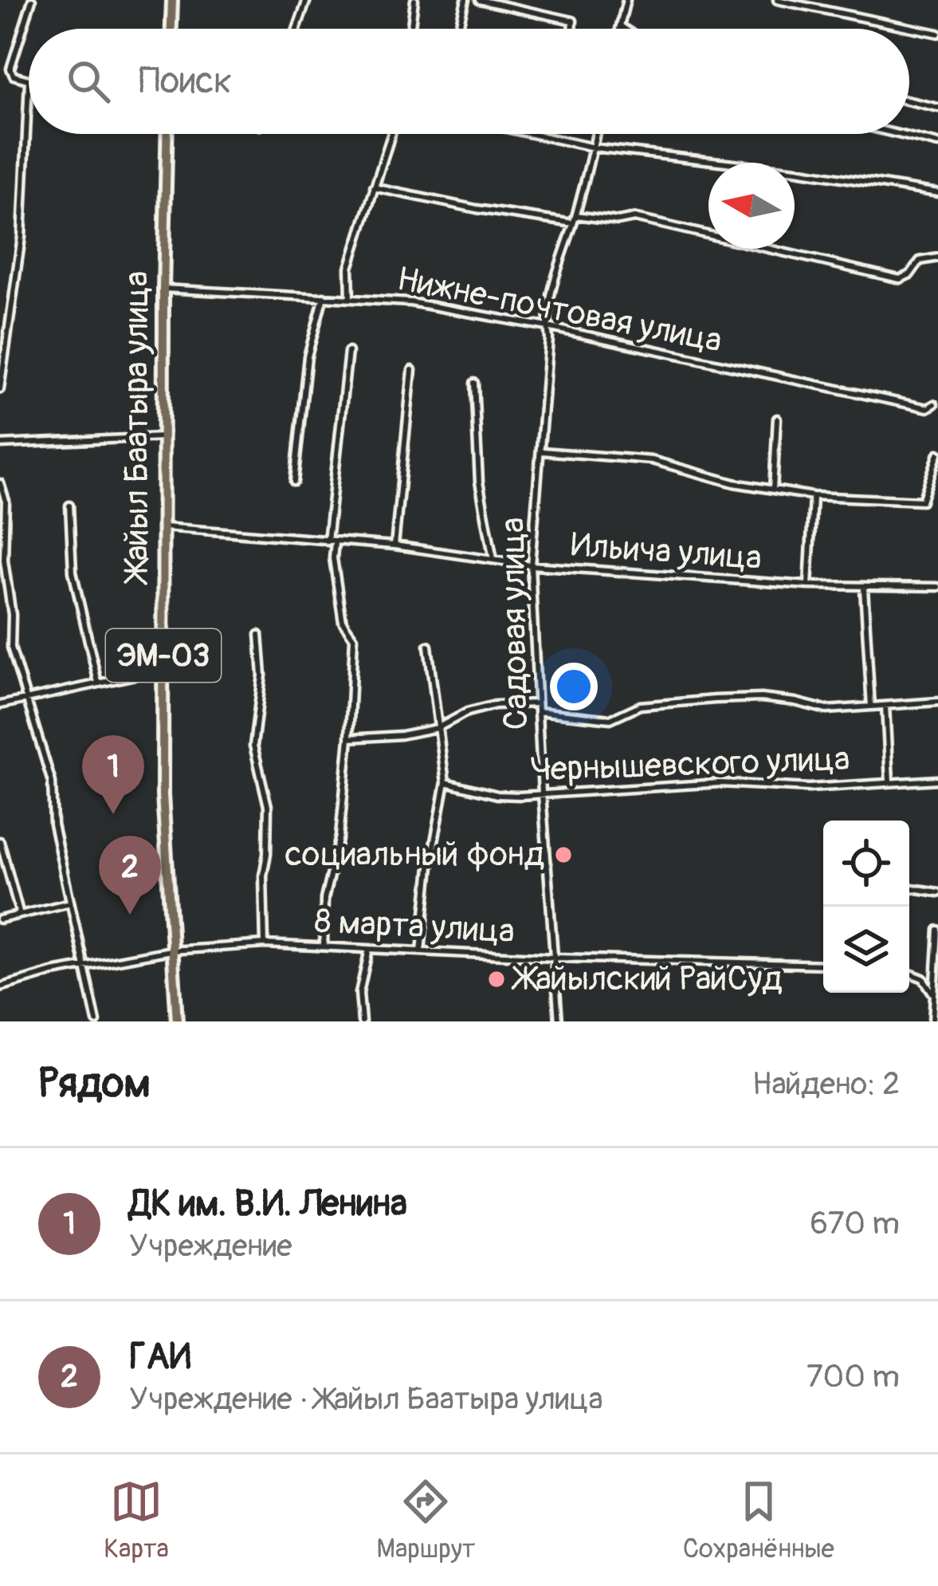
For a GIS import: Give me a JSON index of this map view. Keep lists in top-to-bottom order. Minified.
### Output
{"streets":{"highway":["Жайыл Баатыра улица","ЭМ-03"],"street":["Нижне-почтовая улица","Ильича улица","Садовая улица","Чернышевского улица","8 марта улица"]},"crossings":[["Нижне-почтовая улица","Жайыл Баатыра улица"],["Нижне-почтовая улица","Садовая улица"],["Жайыл Баатыра улица","Ильича улица"],["Жайыл Баатыра улица","8 марта улица"],["Ильича улица","Садовая улица"],["Садовая улица","Чернышевского улица"],["Садовая улица","8 марта улица"]],"places":["социальный фонд","Жайылский РайСуд"],"north":"left","page":{"search":"Поиск","pins":["1","2"],"heading":["Рядом","Найдено: 2"],"list":[{"mark":"1","name":"ДК им. В.И. Ленина","note":"Учреждение","value":"670 m"},{"mark":"2","name":"ГАИ","note":"Учреждение · Жайыл Баатыра улица","value":"700 m"}],"nav":["Карта","Маршрут","Сохранённые"]}}
